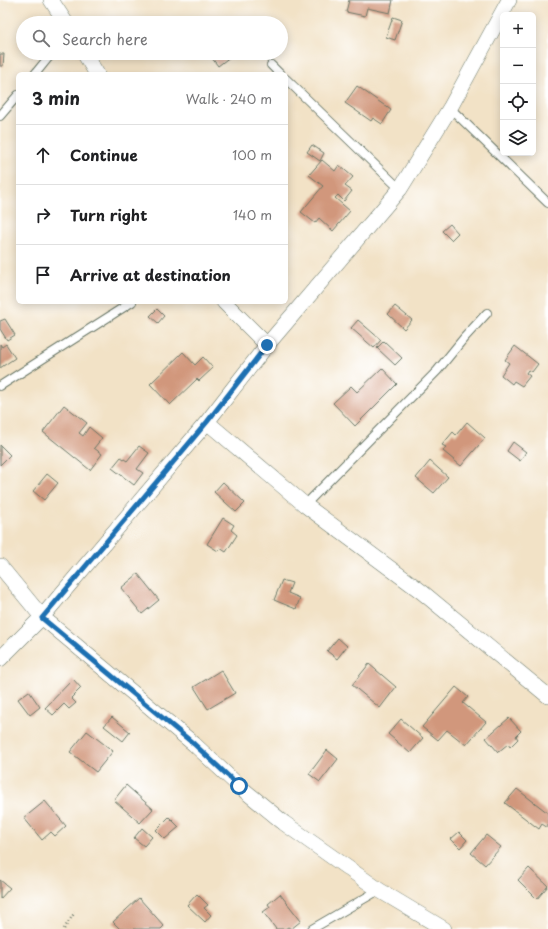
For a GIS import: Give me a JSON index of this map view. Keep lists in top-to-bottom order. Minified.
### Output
{"page":{"map_buttons":["+","−"],"search":"Search here","heading":["3 min","Walk · 240 m"],"list":[["Continue","100 m"],["Turn right","140 m"],"Arrive at destination"]}}
